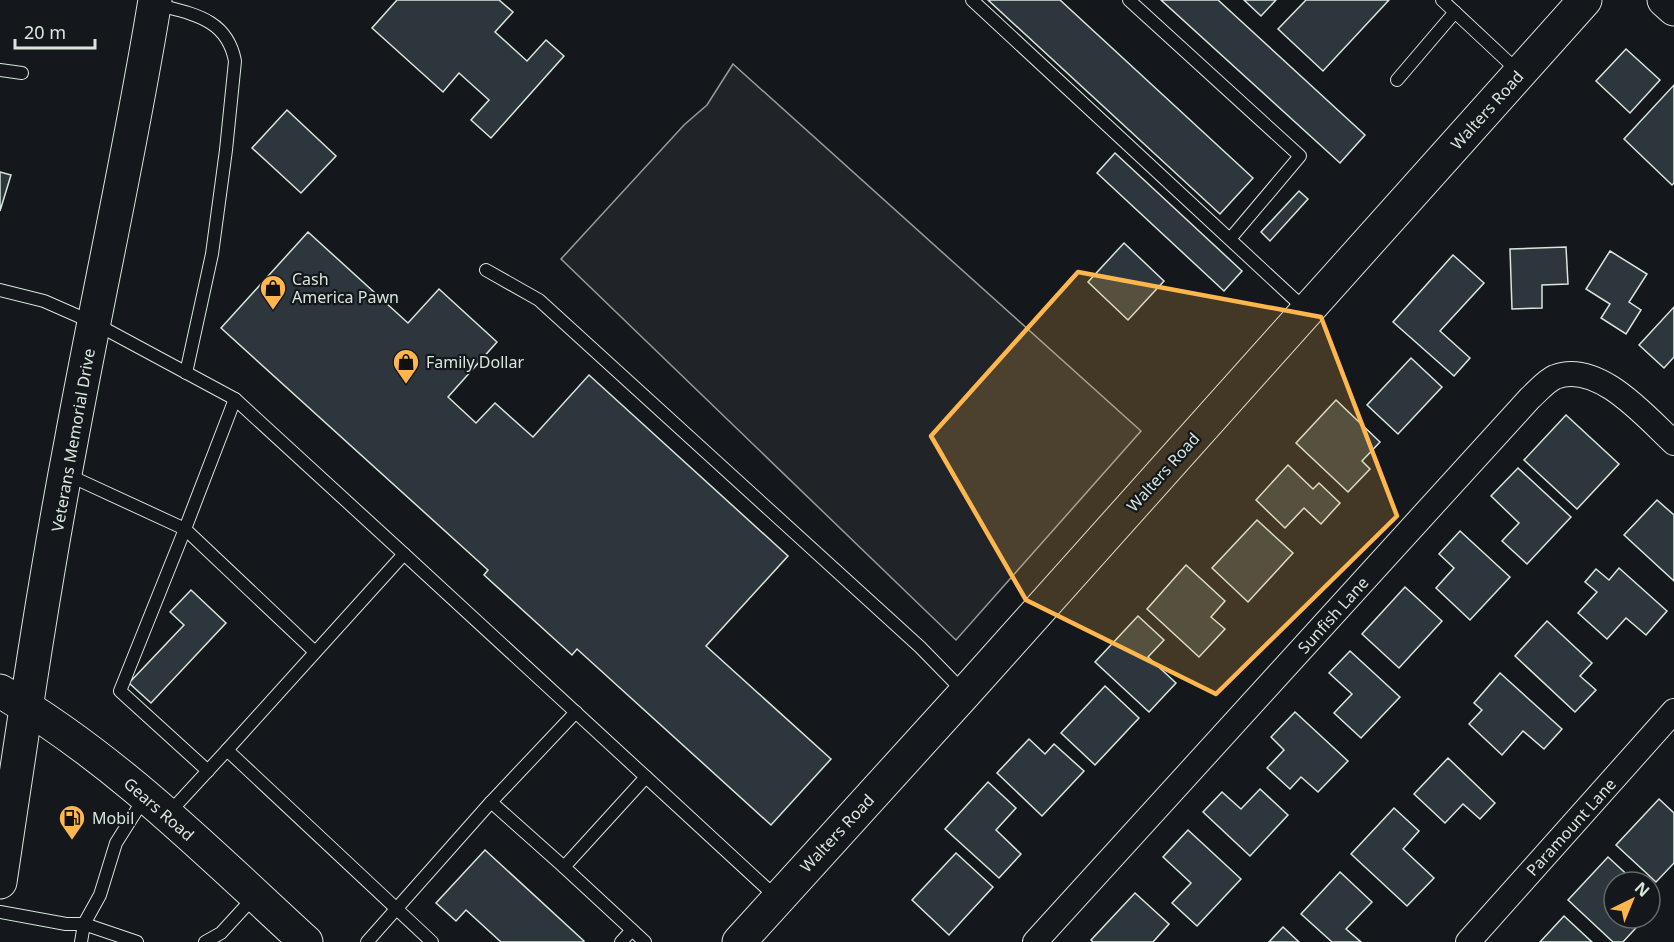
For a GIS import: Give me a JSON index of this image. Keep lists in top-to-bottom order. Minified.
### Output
{"streets":{"street":["Walters Road","Veterans Memorial Drive","Sunfish Lane","Gears Road","Paramount Lane"]},"crossings":[["Veterans Memorial Drive","Gears Road"]],"places":{"shop":["Cash America Pawn","Family Dollar"],"fuel station":["Mobil"]},"scale_bar":"20 m","north":"top right"}
